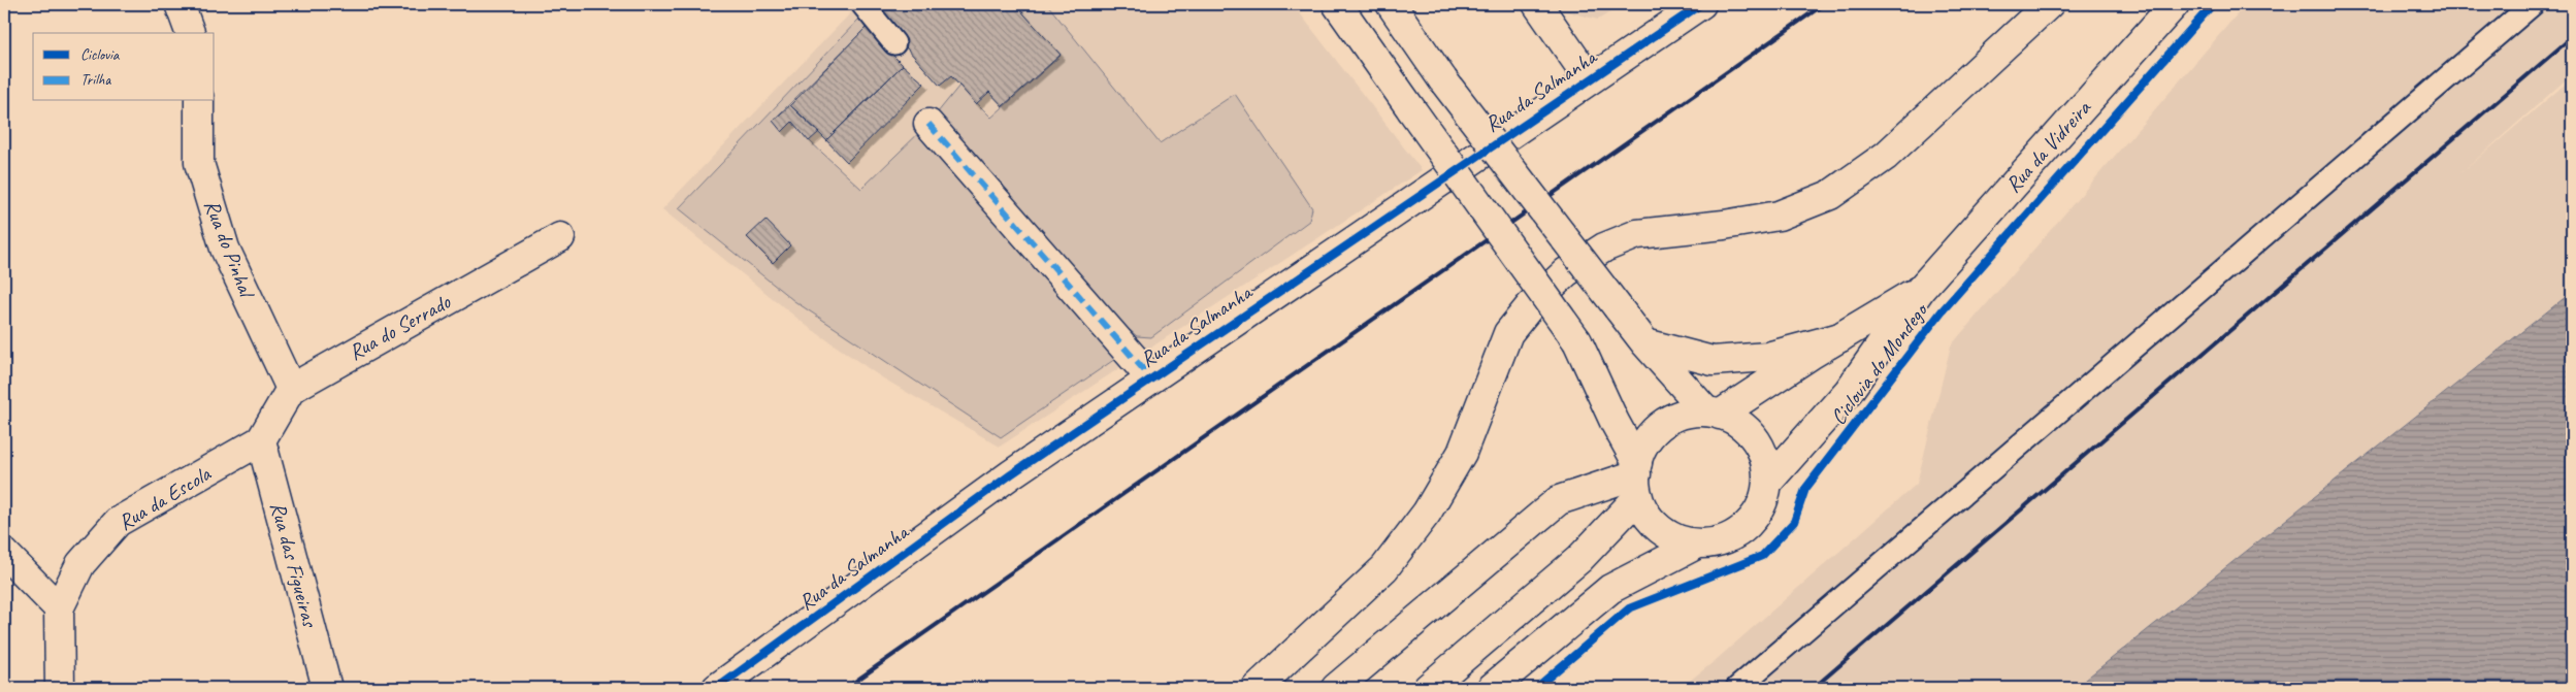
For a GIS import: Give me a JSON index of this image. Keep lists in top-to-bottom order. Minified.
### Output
{"streets":{"main road":["Rua da Salmanha","Rua da Vidreira","Rua do Pinhal","Rua do Serrado","Rua da Escola","Rua das Figueiras"],"cycle path":["Ciclovia do Mondego"]},"crossings":[["Rua do Pinhal","Rua do Serrado"],["Rua da Escola","Rua das Figueiras"]],"legend":["Ciclovia","Trilha"]}
